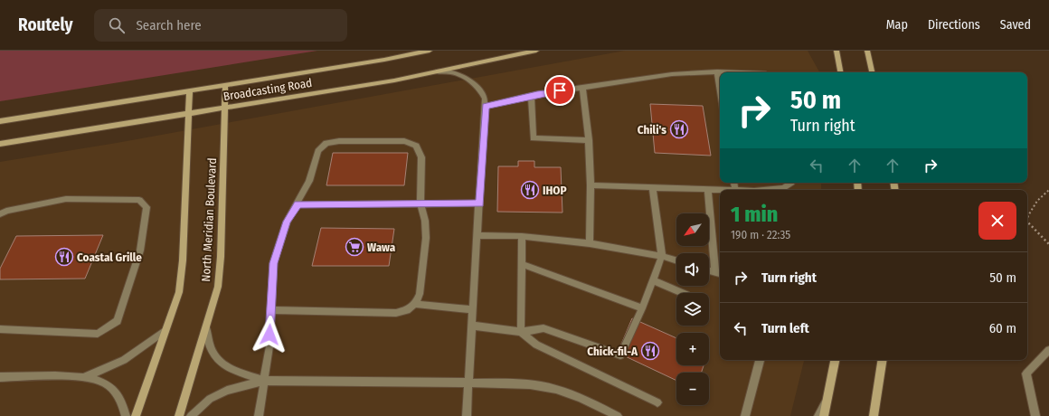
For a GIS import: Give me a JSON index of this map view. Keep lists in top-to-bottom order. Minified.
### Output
{"streets":{"main road":["Broadcasting Road","North Meridian Boulevard"]},"crossings":[["Broadcasting Road","North Meridian Boulevard"]],"places":{"restaurant":["Chili's","IHOP","Coastal Grille","Chick-fil-A"],"supermarket":["Wawa"]},"north":"bottom left","page":{"header":"Routely","search":"Search here","nav":["Map","Directions","Saved"],"turn":["50 m","Turn right"],"heading":["1 min","190 m · 22:35"],"map_buttons":["+","−"],"list":[{"name":"Turn right","value":"50 m"},{"name":"Turn left","value":"60 m"}]}}
